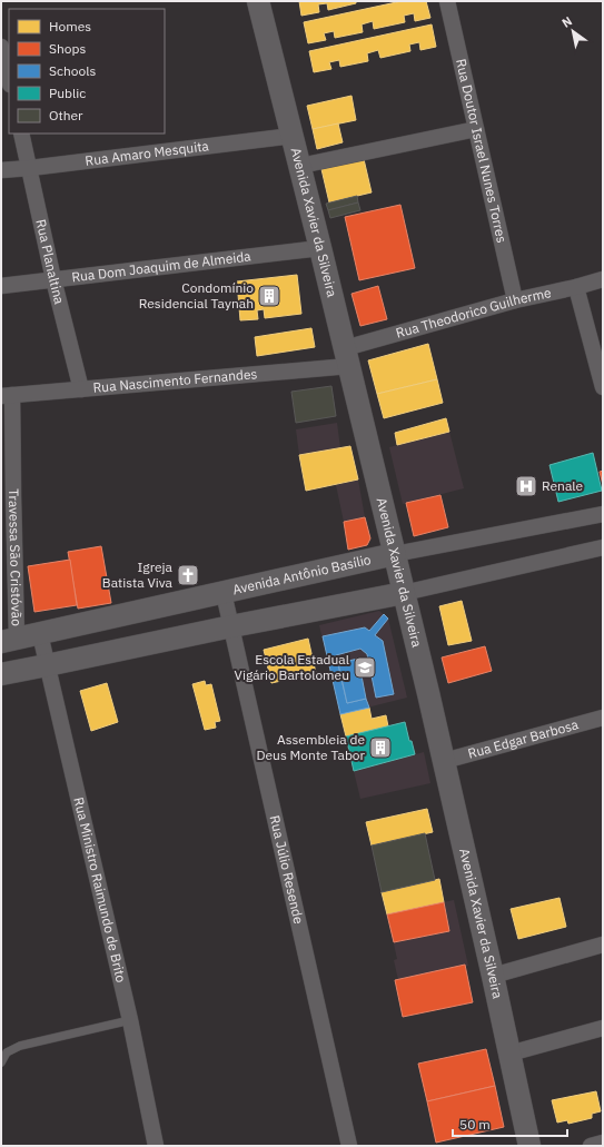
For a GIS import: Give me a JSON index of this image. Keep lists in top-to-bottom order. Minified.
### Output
{"streets":{"main road":["Avenida Xavier da Silveira","Avenida Antônio Basílio"],"street":["Rua Doutor Israel Nunes Torres","Rua Amaro Mesquita","Rua Planaltina","Rua Dom Joaquim de Almeida","Rua Theodorico Guilherme","Rua Nascimento Fernandes","Travessa São Cristóvão","Rua Edgar Barbosa","Rua Júlio Resende","Rua Ministro Raimundo de Brito"]},"crossings":[["Rua Doutor Israel Nunes Torres","Rua Theodorico Guilherme"],["Rua Amaro Mesquita","Avenida Xavier da Silveira"],["Rua Amaro Mesquita","Rua Planaltina"],["Avenida Xavier da Silveira","Rua Dom Joaquim de Almeida"],["Avenida Xavier da Silveira","Rua Theodorico Guilherme"],["Avenida Xavier da Silveira","Rua Nascimento Fernandes"],["Avenida Xavier da Silveira","Avenida Antônio Basílio"],["Avenida Xavier da Silveira","Rua Edgar Barbosa"],["Rua Planaltina","Rua Dom Joaquim de Almeida"],["Rua Planaltina","Rua Nascimento Fernandes"],["Rua Theodorico Guilherme","Rua Nascimento Fernandes"],["Rua Nascimento Fernandes","Travessa São Cristóvão"],["Travessa São Cristóvão","Avenida Antônio Basílio"],["Avenida Antônio Basílio","Rua Júlio Resende"],["Avenida Antônio Basílio","Rua Ministro Raimundo de Brito"]],"places":{"building":["Condomínio Residencial Taynah","Assembleia de Deus Monte Tabor"],"hospital":["Renale"],"church":["Igreja Batista Viva"],"school or university":["Escola Estadual Vigário Bartolomeu"]},"legend":["Homes","Shops","Schools","Public","Other"],"scale_bar":"50 m","north":"top left"}
